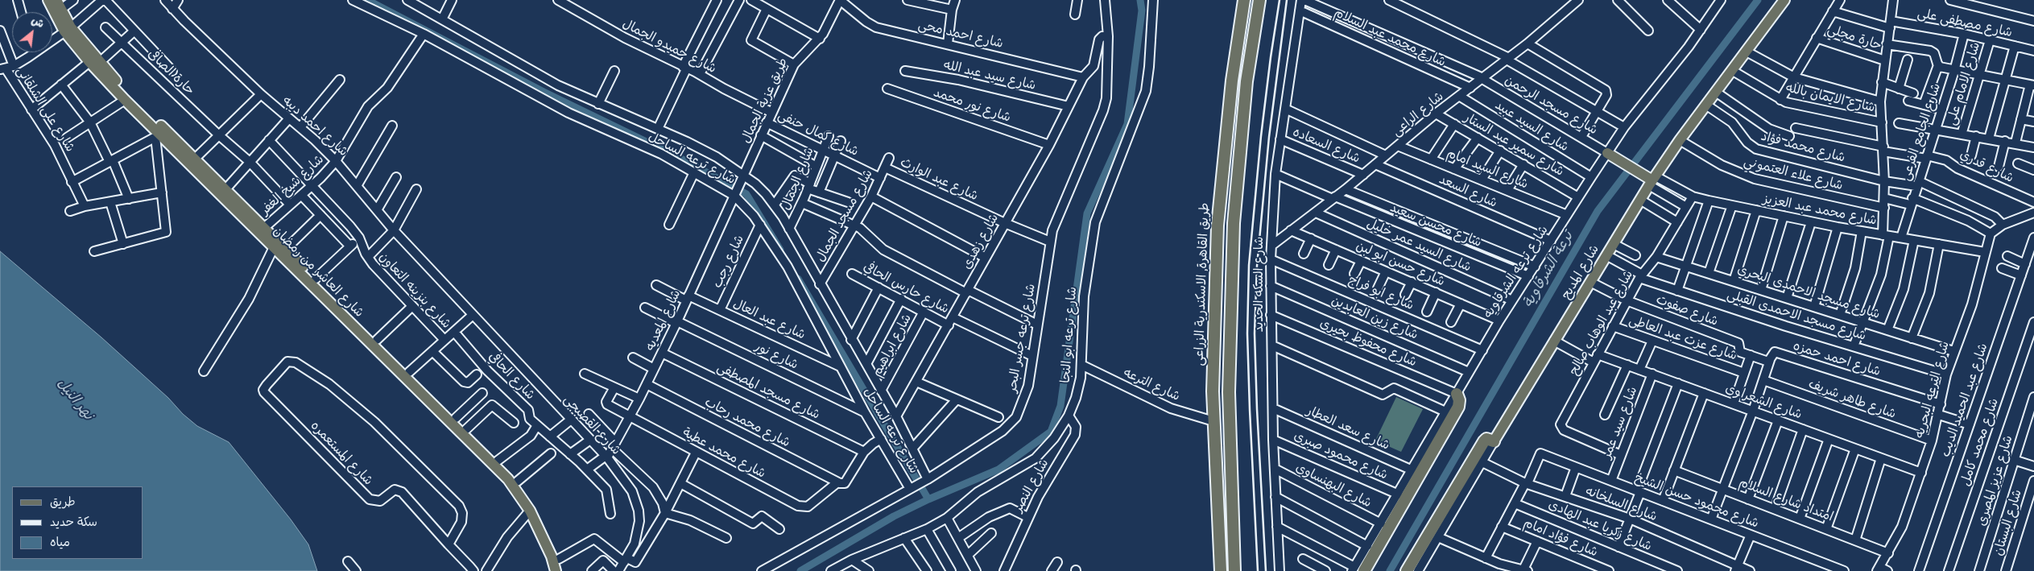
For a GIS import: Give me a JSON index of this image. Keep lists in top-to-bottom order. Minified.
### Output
{"streets":{"highway":["طريق القاهرة, الاسكندرية الزراعى"],"main road":["شارع العاشر من رمضان","شارع المديح"],"street":["شارع مصطفى على","شارع احمد محى","شارع محمد عبد السلام","حارة مجلي","شارع حميدو الجمال","حارة الصافى","شارع سيد عبد الله","شارع الامام على","شارع الايمان بالله","طريق عزبة الجمال","شارع نور محمد","شارع مسجد الرحمن","شارع على الشلقانى","شارع الراعى","شارع احمد ديبه","شارع السيد عبيد","شارع الجامع الفرعى","شارع كمال حنفى","شارع سمير عبد الستار","شارع السعاده","شارع محمد فؤاد","شارع ترعه الساحل","شارع قدري","شارع السيد امام","شارع علاء العتموني","شارع الجمال","شارع عبد الوارث","شارع شيخ الغفر","شارع السعد","شارع محمد عبد العزيز","شارع مسجد الجمال","شارع محسن سعيد","شارع زهدى","شارع السيد عمر خليل","شارع رجب","شارع حسن ابو لبن","شارع ترعه الشرقاويه","شارع السكه الحديد","شارع حارس الحافي","شارع بنزينه التعاون","شارع مسجد الاحمدى البحري","شارع ابو فراج","شارع صفوت","شارع مسجد الاحمدى القبلى","شارع زين العابدين","شارع عبد العال","شارع المعديه","شارع عبد الوهاب صالح","شارع ترعه ابو النجا","شارع ترعه جسر البحر","شارع عزت عبد العاطى","شارع محفوظ بحيرى","شارع ابراهيم","شارع نور","شارع احمد حمزه","شارع الحافي","شارع الترعه","شارع الترعه البحريه","شارع مسجد المصطفى","شارع طاهر شريف","شارع عبد الحميد الديب","شارع الشعراوى","شارع محمد رحاب","شارع سيد عمر","شارع القصبجى","شارع سعد العطار","شارع محمد كامل","شارع المستعمره","شارع محمد عطية","شارع محمود صبرى","شارع عزيز المصرى","شارع النصر","شارع البهنساوى","امتداد شارع السلام","شارع محمود حسن الشيخ","شارع السلخانه","شارع البستان","شارع زكريا عبد الهادى","شارع فؤاد امام"]},"crossings":[["شارع مصطفى على","شارع الامام على"],["شارع مصطفى على","شارع الجامع الفرعى"],["شارع احمد محى","طريق عزبة الجمال"],["شارع احمد محى","شارع زهدى"],["شارع محمد عبد السلام","شارع الراعى"],["شارع محمد عبد السلام","شارع السكه الحديد"],["شارع حميدو الجمال","طريق عزبة الجمال"],["حارة الصافى","شارع شيخ الغفر"],["شارع سيد عبد الله","شارع زهدى"],["شارع الايمان بالله","شارع المديح"],["طريق عزبة الجمال","شارع كمال حنفى"],["طريق عزبة الجمال","شارع ترعه الساحل"],["طريق عزبة الجمال","شارع المعديه"],["شارع نور محمد","شارع زهدى"],["شارع مسجد الرحمن","شارع الراعى"],["شارع مسجد الرحمن","شارع ترعه الشرقاويه"],["شارع مسجد الرحمن","شارع السكه الحديد"],["شارع الراعى","شارع السيد عبيد"],["شارع الراعى","شارع سمير عبد الستار"],["شارع الراعى","شارع السعاده"],["شارع الراعى","شارع السيد امام"],["شارع الراعى","شارع السعد"],["شارع الراعى","شارع محسن سعيد"],["شارع الراعى","شارع السيد عمر خليل"],["شارع الراعى","شارع حسن ابو لبن"],["شارع الراعى","شارع السكه الحديد"],["شارع احمد ديبه","شارع شيخ الغفر"],["شارع احمد ديبه","شارع بنزينه التعاون"],["شارع احمد ديبه","شارع القصبجى"],["شارع السيد عبيد","شارع ترعه الشرقاويه"],["شارع الجامع الفرعى","شارع محمد فؤاد"],["شارع الجامع الفرعى","شارع قدري"],["شارع الجامع الفرعى","شارع محمد عبد العزيز"],["شارع كمال حنفى","شارع الجمال"],["شارع كمال حنفى","شارع مسجد الجمال"],["شارع سمير عبد الستار","شارع ترعه الشرقاويه"],["شارع السعاده","شارع السكه الحديد"],["شارع محمد فؤاد","شارع المديح"],["شارع ترعه الساحل","شارع الجمال"],["شارع ترعه الساحل","شارع شيخ الغفر"],["شارع ترعه الساحل","شارع مسجد الجمال"],["شارع ترعه الساحل","شارع زهدى"],["شارع ترعه الساحل","شارع رجب"],["شارع ترعه الساحل","شارع عبد العال"],["شارع ترعه الساحل","شارع المعديه"],["شارع ترعه الساحل","شارع ترعه جسر البحر"],["شارع ترعه الساحل","شارع ابراهيم"],["شارع ترعه الساحل","شارع نور"],["شارع السيد امام","شارع ترعه الشرقاويه"],["شارع علاء العتموني","شارع المديح"],["شارع عبد الوارث","شارع مسجد الجمال"],["شارع عبد الوارث","شارع زهدى"],["شارع عبد الوارث","شارع ترعه جسر البحر"],["شارع شيخ الغفر","شارع العاشر من رمضان"],["شارع شيخ الغفر","شارع بنزينه التعاون"],["شارع السعد","شارع ترعه الشرقاويه"],["شارع محمد عبد العزيز","شارع المديح"],["شارع محمد عبد العزيز","شارع عبد الوهاب صالح"],["شارع محمد عبد العزيز","شارع الترعه البحريه"],["شارع محسن سعيد","شارع ترعه الشرقاويه"],["شارع محسن سعيد","شارع السكه الحديد"],["شارع زهدى","شارع حارس الحافي"],["شارع زهدى","شارع ترعه جسر البحر"],["شارع السيد عمر خليل","شارع ترعه الشرقاويه"],["شارع رجب","شارع عبد العال"],["شارع حسن ابو لبن","شارع ترعه الشرقاويه"],["شارع ترعه الشرقاويه","شارع ابو فراج"],["شارع ترعه الشرقاويه","شارع زين العابدين"],["شارع ترعه الشرقاويه","شارع محفوظ بحيرى"],["شارع ترعه الشرقاويه","شارع سعد العطار"],["شارع ترعه الشرقاويه","شارع محمود صبرى"],["شارع ترعه الشرقاويه","شارع البهنساوى"],["شارع المديح","شارع صفوت"],["شارع المديح","شارع مسجد الاحمدى القبلى"],["شارع المديح","شارع السلخانه"],["طريق القاهرة, الاسكندرية الزراعى","شارع الترعه"],["شارع السكه الحديد","شارع ابو فراج"],["شارع السكه الحديد","شارع زين العابدين"],["شارع السكه الحديد","شارع محفوظ بحيرى"],["شارع السكه الحديد","شارع سعد العطار"],["شارع السكه الحديد","شارع محمود صبرى"],["شارع السكه الحديد","شارع البهنساوى"],["شارع حارس الحافي","شارع ترعه جسر البحر"],["شارع حارس الحافي","شارع ابراهيم"],["شارع مسجد الاحمدى البحري","شارع عبد الوهاب صالح"],["شارع مسجد الاحمدى البحري","شارع الترعه البحريه"],["شارع صفوت","شارع عبد الوهاب صالح"],["شارع مسجد الاحمدى القبلى","شارع عبد الوهاب صالح"],["شارع مسجد الاحمدى القبلى","شارع الترعه البحريه"],["شارع عبد العال","شارع المعديه"],["شارع المعديه","شارع نور"],["شارع المعديه","شارع مسجد المصطفى"],["شارع المعديه","شارع محمد رحاب"],["شارع المعديه","شارع القصبجى"],["شارع المعديه","شارع محمد عطية"],["شارع عبد الوهاب صالح","شارع عزت عبد العاطى"],["شارع عبد الوهاب صالح","شارع الشعراوى"],["شارع عبد الوهاب صالح","شارع سيد عمر"],["شارع ترعه ابو النجا","شارع الترعه"],["شارع ترعه ابو النجا","شارع النصر"],["شارع احمد حمزه","شارع الترعه البحريه"],["شارع الترعه البحريه","شارع طاهر شريف"],["شارع الترعه البحريه","شارع الشعراوى"],["شارع الترعه البحريه","امتداد شارع السلام"],["شارع الشعراوى","شارع سيد عمر"],["شارع محمد رحاب","شارع محمد عطية"],["شارع سيد عمر","شارع محمود حسن الشيخ"],["شارع محمود حسن الشيخ","شارع السلخانه"]],"water":["ترعة الشرقاوية","نهر النيل"],"legend":["طريق","سكة حديد","مياه"],"north":"top right"}
